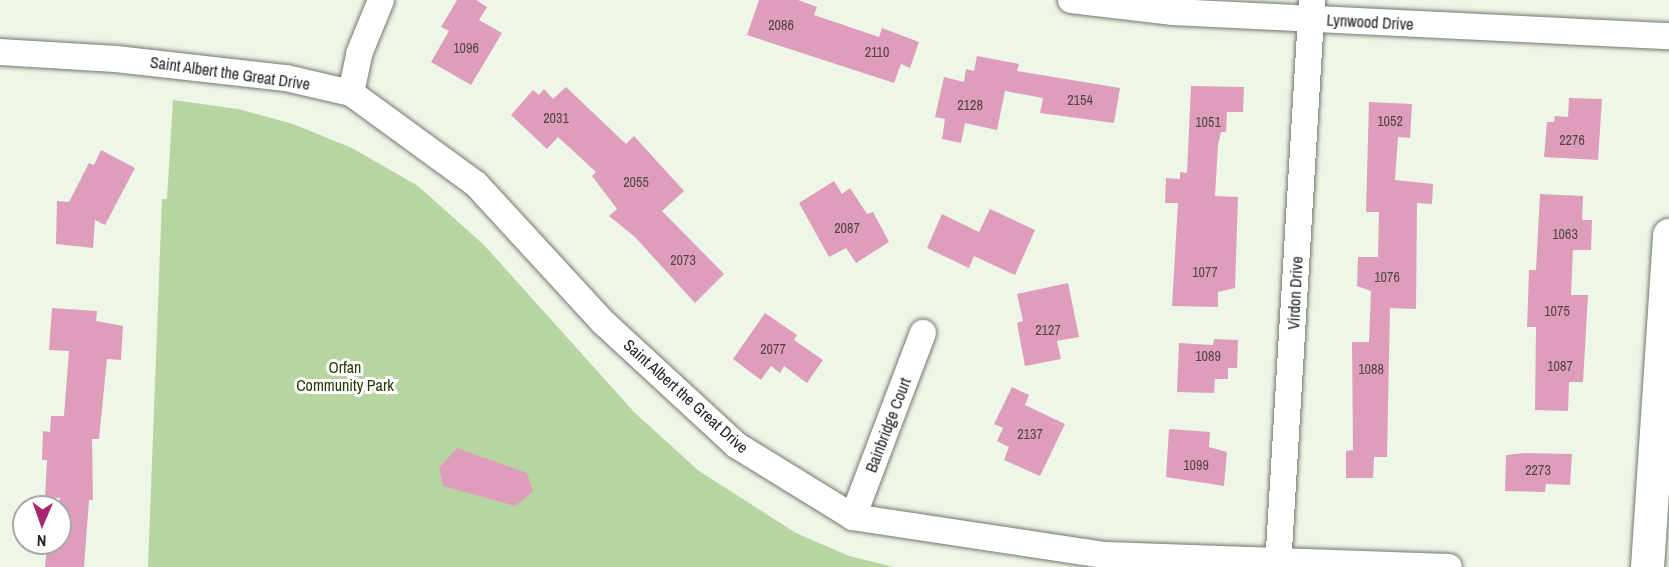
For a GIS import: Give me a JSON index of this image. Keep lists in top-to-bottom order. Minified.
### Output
{"streets":{"street":["Lynwood Drive","Saint Albert the Great Drive","Virdon Drive","Bainbridge Court"]},"crossings":[["Lynwood Drive","Virdon Drive"],["Saint Albert the Great Drive","Virdon Drive"],["Saint Albert the Great Drive","Bainbridge Court"]],"parks":["Orfan Community Park"],"house_numbers":["2086","1096","2110","2154","2128","2031","1052","1051","2276","2055","2087","1063","2073","1077","1076","1075","2127","2077","1089","1087","1088","2137","1099","2273"],"north":"bottom"}
